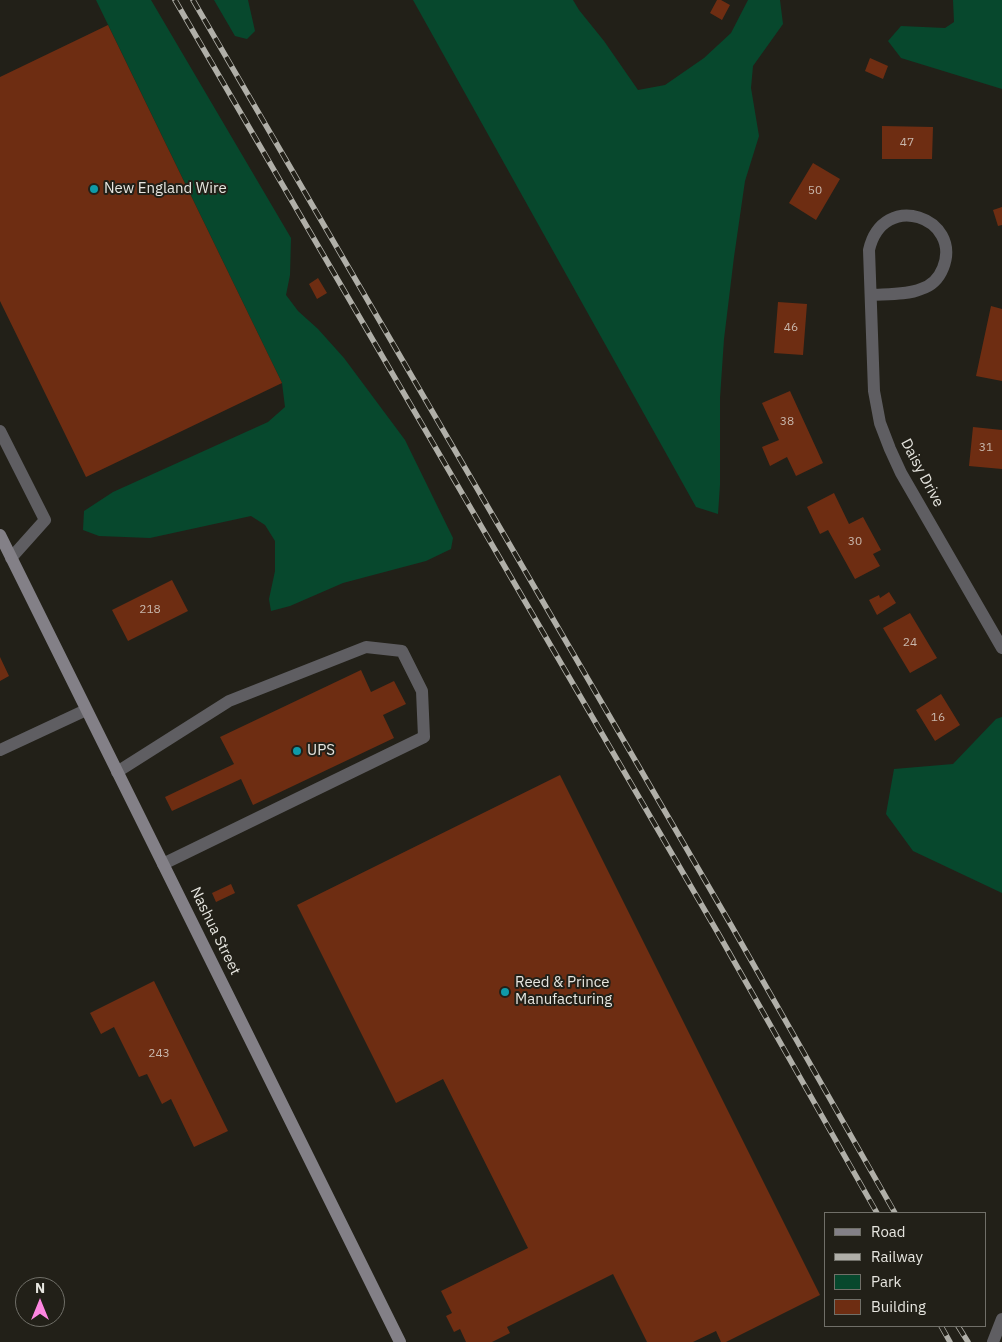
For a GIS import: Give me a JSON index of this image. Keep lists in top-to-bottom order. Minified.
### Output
{"streets":{"main road":["Nashua Street"],"street":["Daisy Drive"]},"places":["New England Wire","UPS","Reed & Prince Manufacturing"],"house_numbers":["47","50","46","38","31","30","218","24","16","243"],"legend":["Road","Railway","Park","Building"],"north":"top"}
